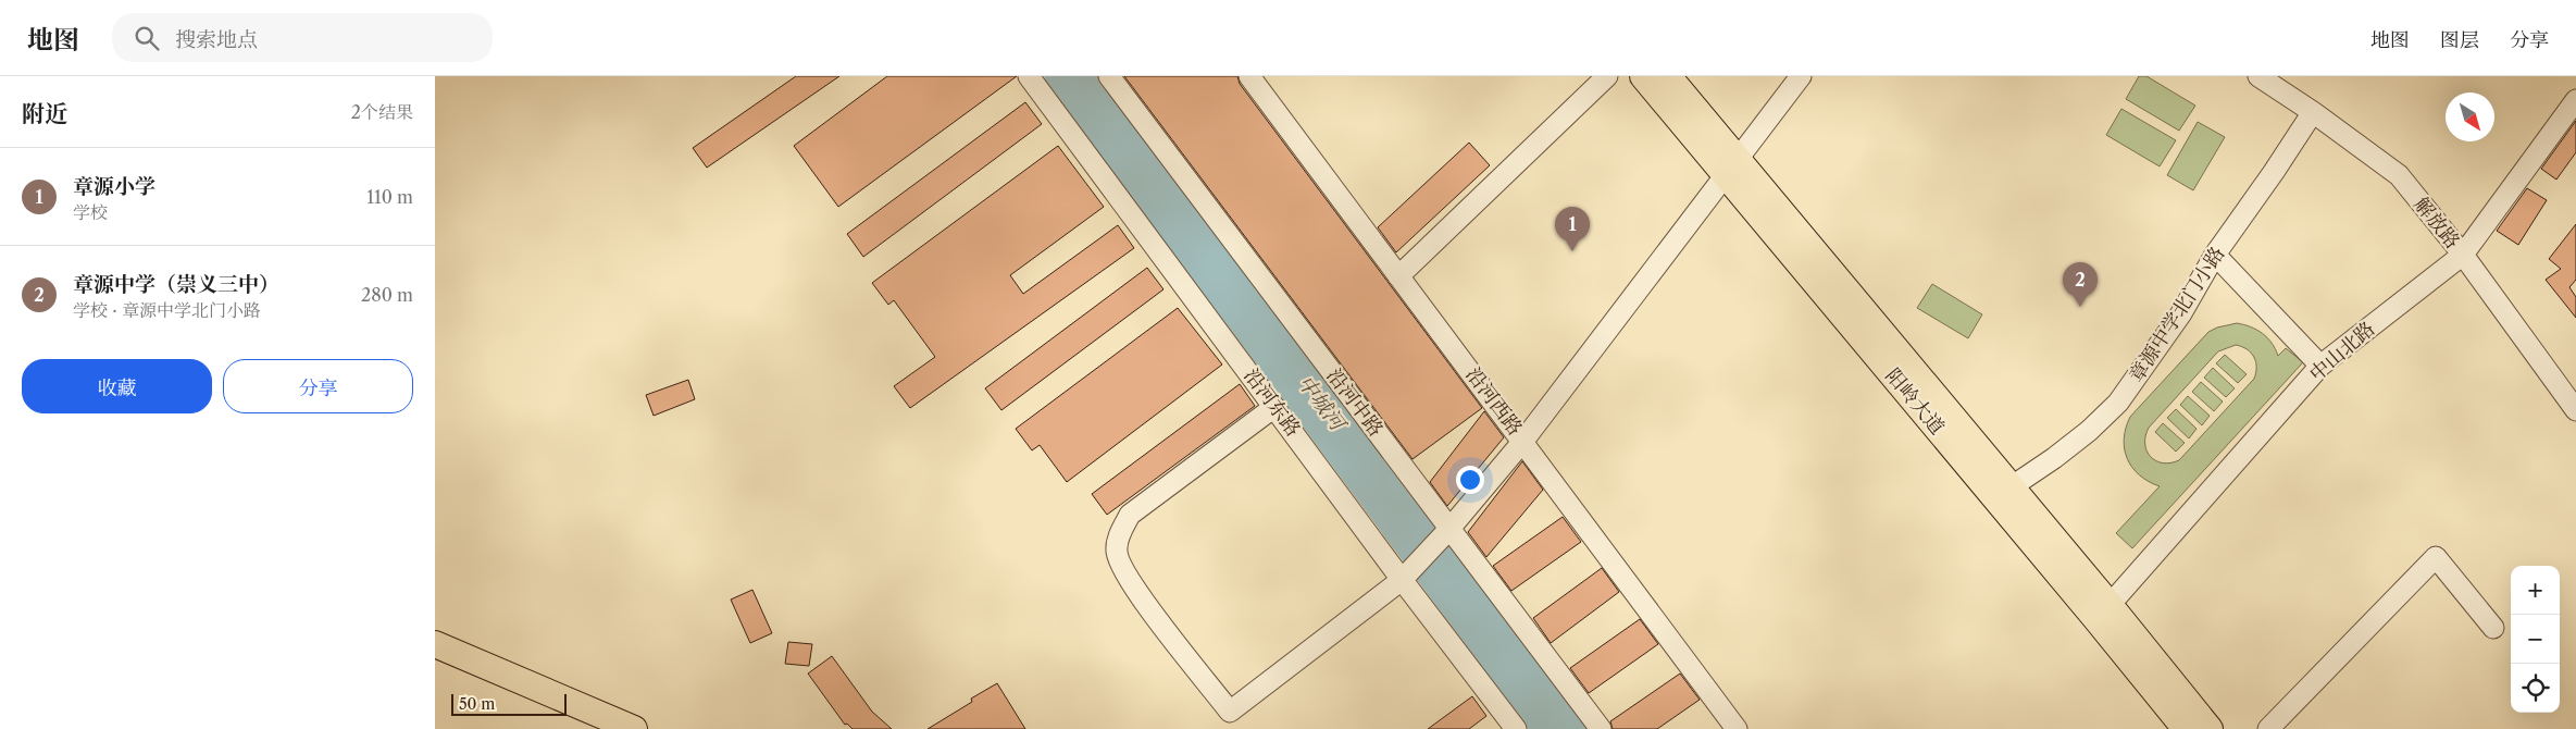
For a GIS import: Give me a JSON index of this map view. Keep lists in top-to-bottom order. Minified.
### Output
{"streets":{"main road":["阳岭大道"],"street":["解放路","章源中学北门小路","中山北路","沿河西路","沿河东路","沿河中路"]},"crossings":[["解放路","章源中学北门小路"],["解放路","中山北路"],["章源中学北门小路","阳岭大道"],["中山北路","阳岭大道"]],"water":["中城河"],"scale_bar":"50 m","north":"bottom right","page":{"header":"地图","search":"搜索地点","nav":["地图","图层","分享"],"heading":["附近","2个结果"],"list":[{"mark":"1","name":"章源小学","note":"学校","value":"110 m"},{"mark":"2","name":"章源中学（崇义三中）","note":"学校 · 章源中学北门小路","value":"280 m"}],"pins":["1","2"],"buttons":["收藏","分享"],"map_buttons":["+","−"],"scale":"50 m"}}
